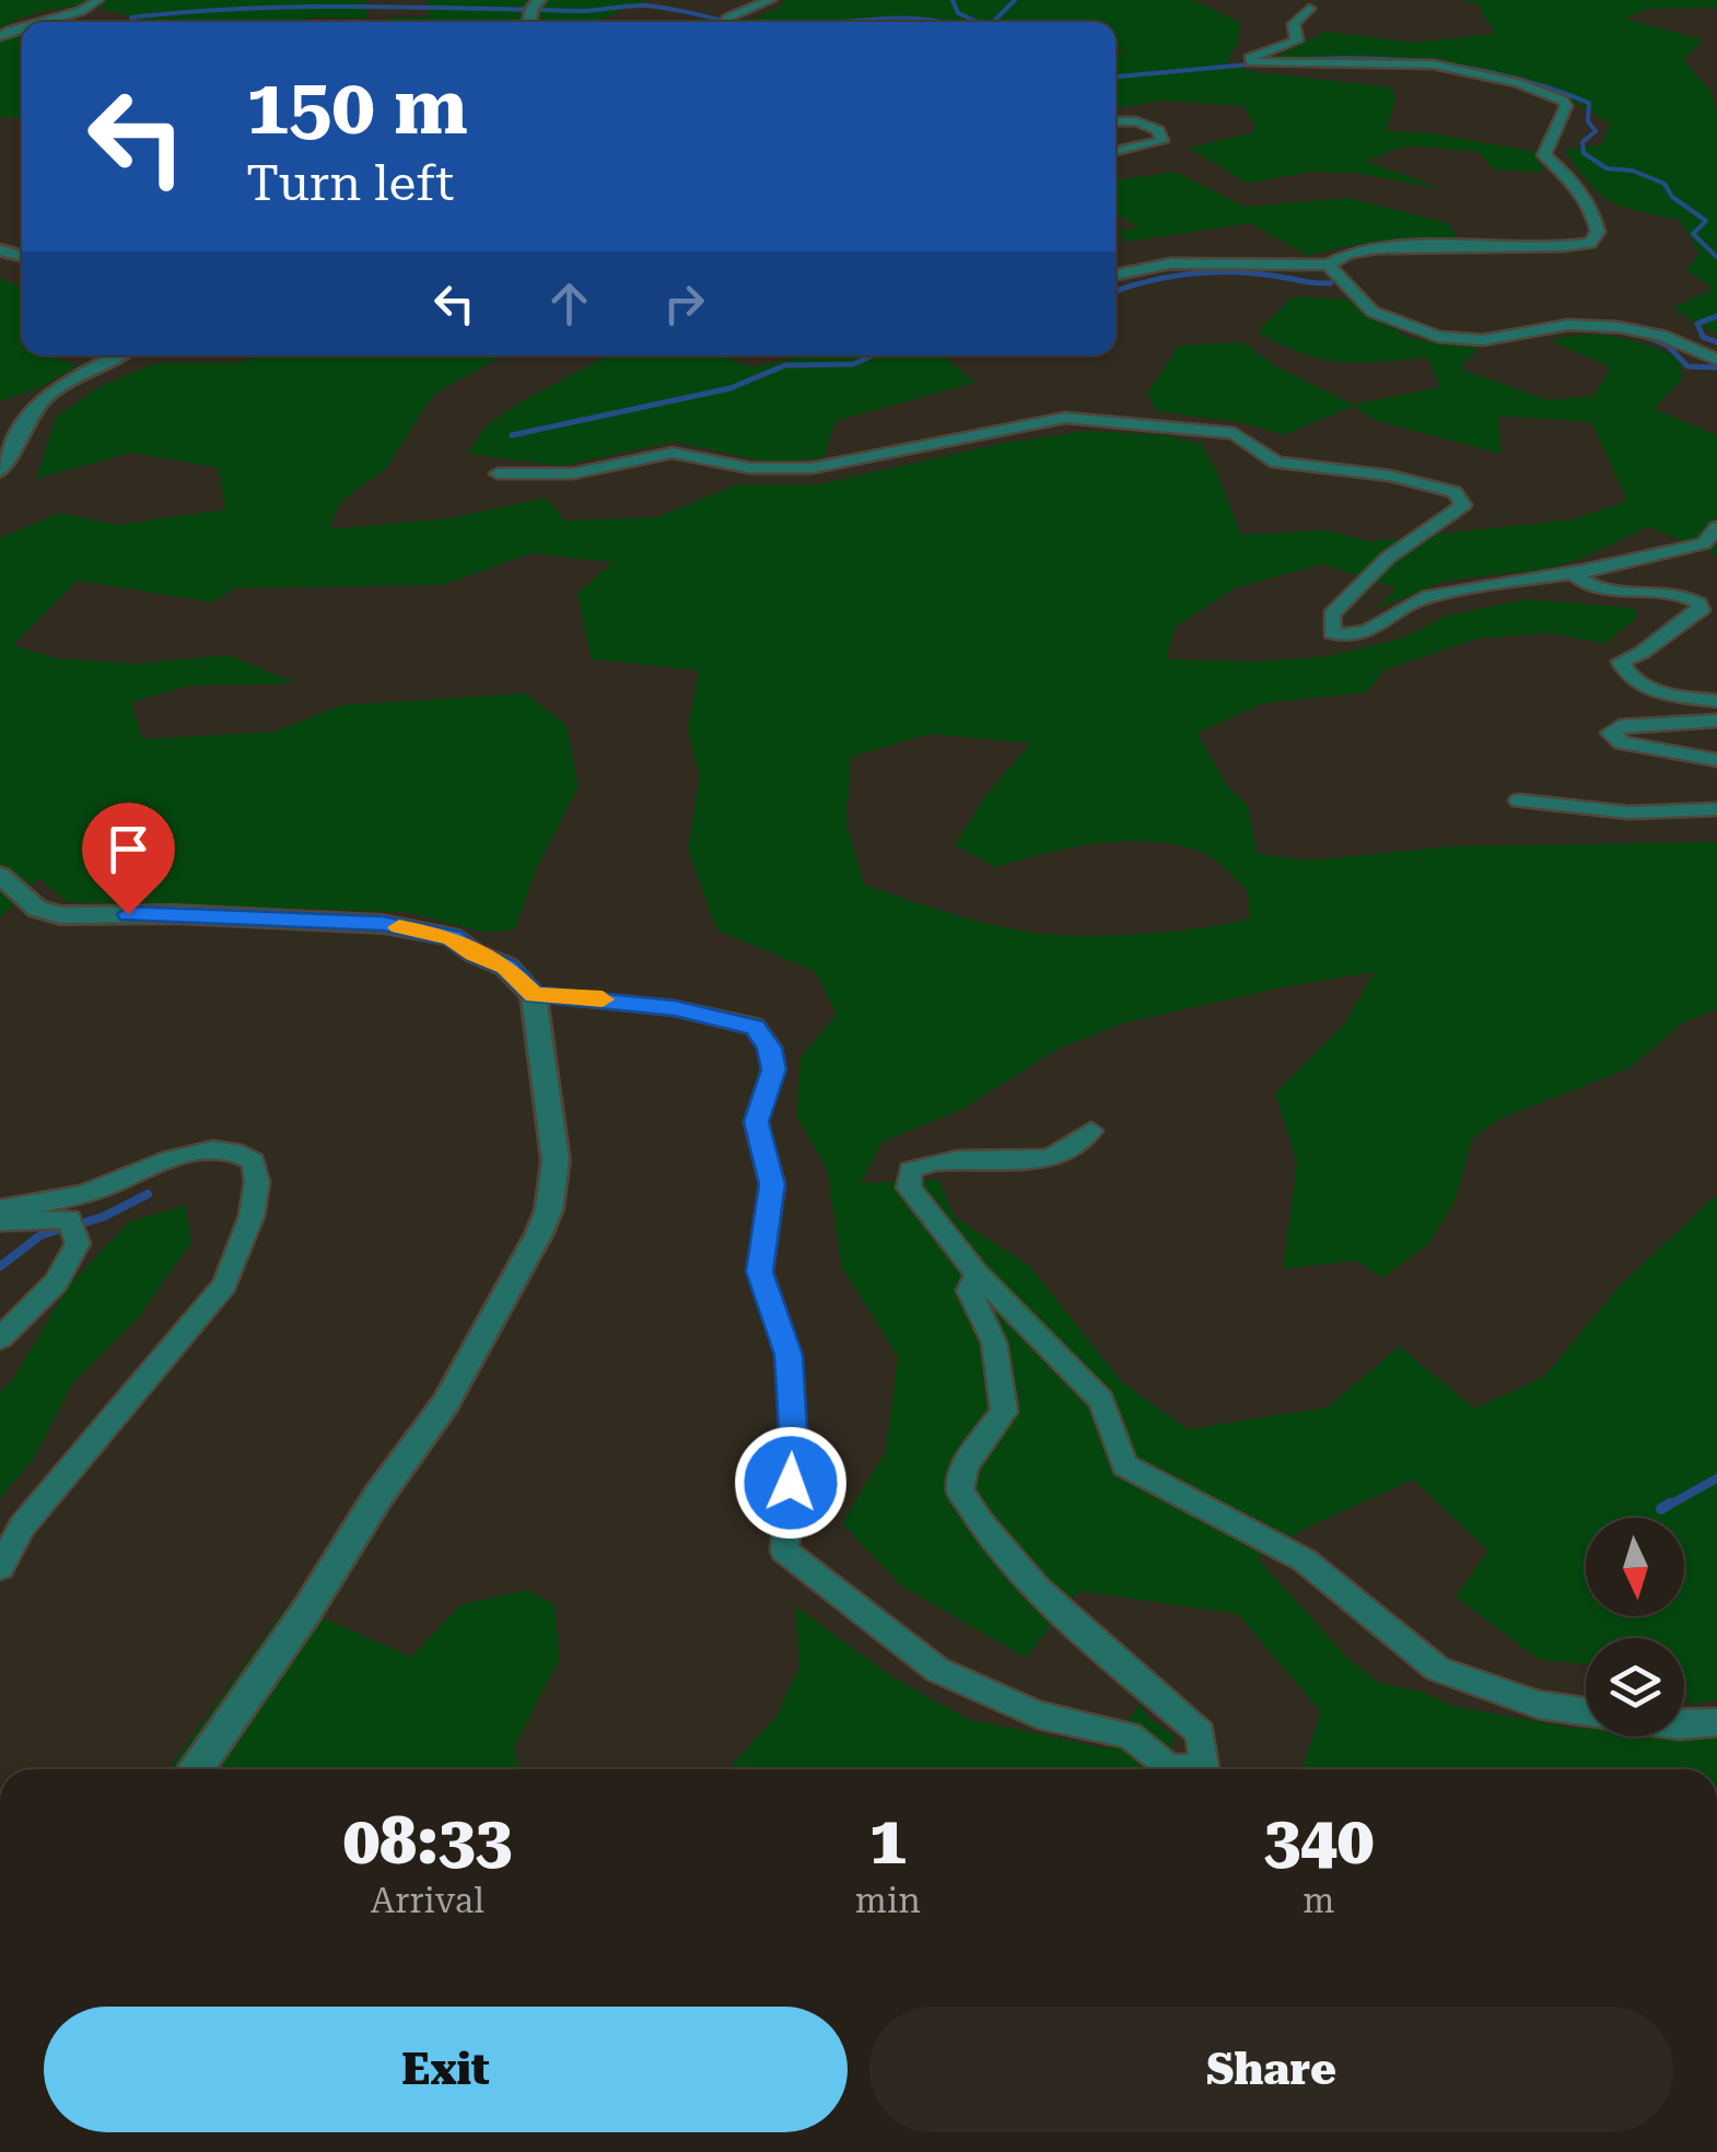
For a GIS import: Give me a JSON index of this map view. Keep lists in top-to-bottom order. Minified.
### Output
{"north":"bottom","page":{"turn":["150 m","Turn left"],"eta":["08:33","Arrival","1","min","340","m"],"buttons":["Exit","Share"]}}
